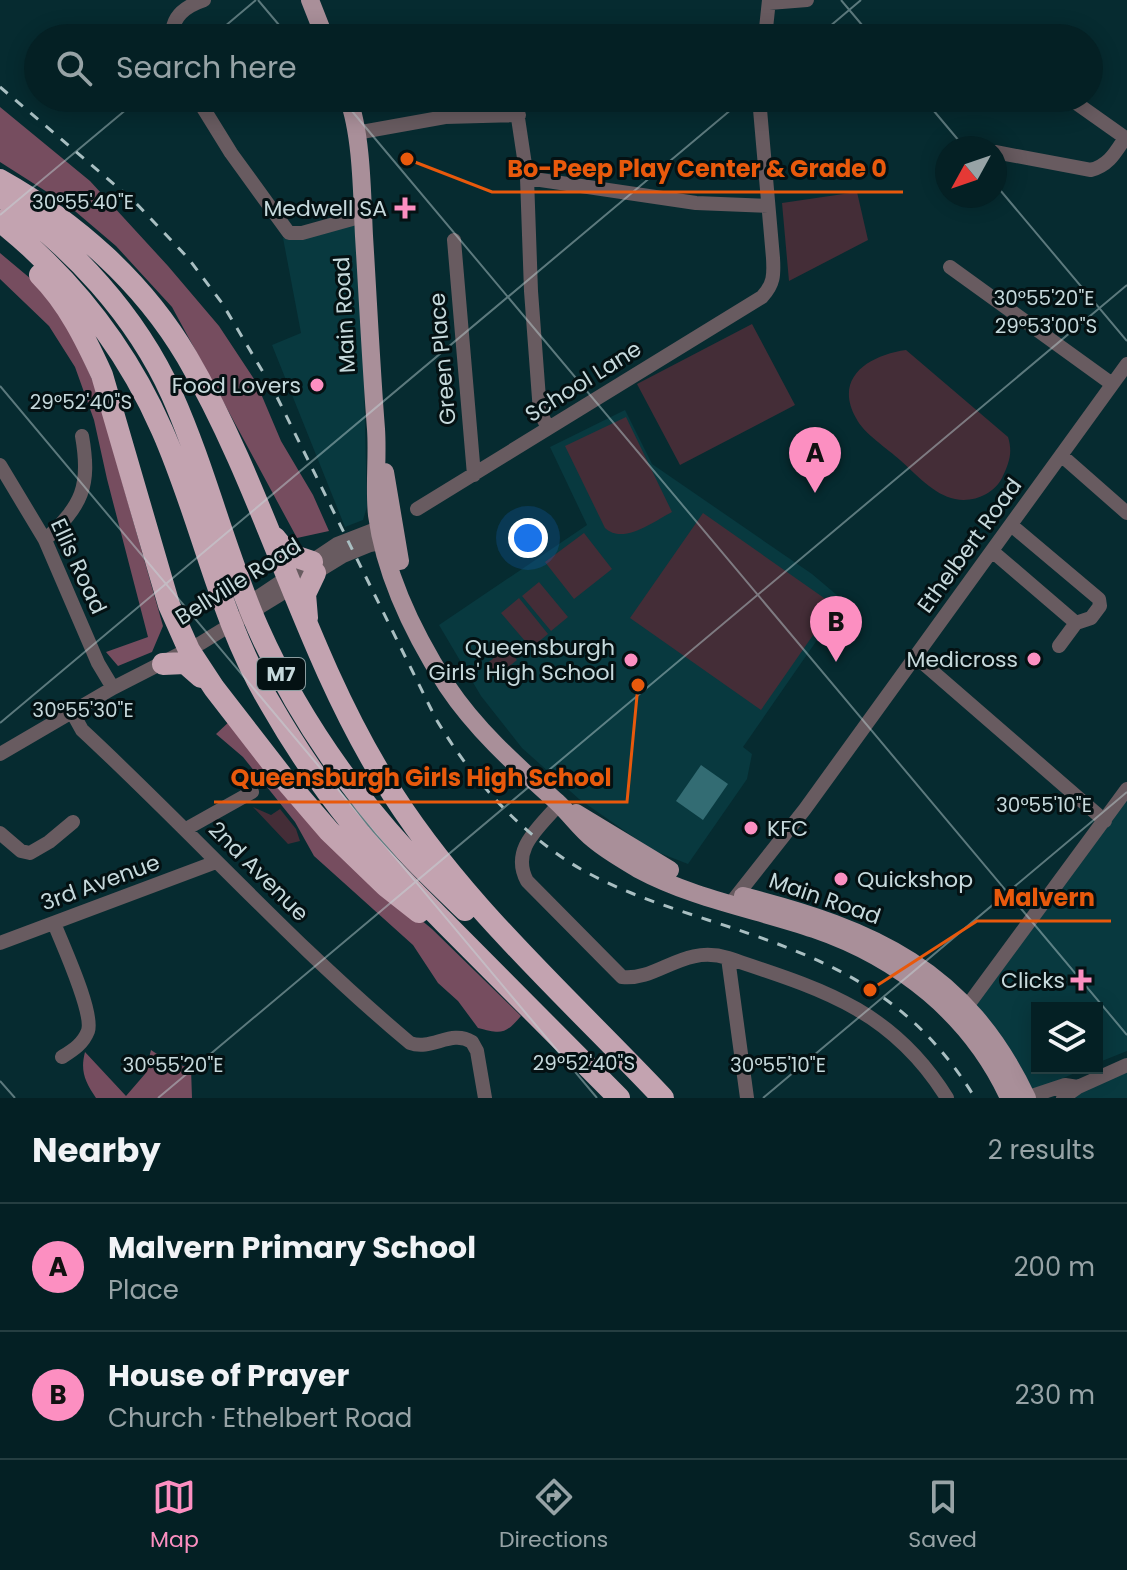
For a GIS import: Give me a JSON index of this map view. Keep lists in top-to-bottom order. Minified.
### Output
{"streets":{"highway":["M7"],"main road":["Main Road"],"street":["Green Place","School Lane","Ethelbert Road","Ellis Road","Bellville Road","2nd Avenue","3rd Avenue"]},"crossings":[["Main Road","Ethelbert Road"],["Main Road","Bellville Road"],["Green Place","School Lane"],["Ellis Road","Bellville Road"],["Bellville Road","2nd Avenue"],["2nd Avenue","3rd Avenue"]],"places":{"other":["Bo-Peep Play Center & Grade 0","Food Lovers","Medicross","Queensburgh Girls' High School","Queensburgh Girls High School","KFC","Quickshop","Malvern"],"health":["Medwell SA","Clicks"]},"north":"bottom left","page":{"search":"Search here","pins":["A","B"],"heading":["Nearby","2 results"],"list":[{"mark":"A","name":"Malvern Primary School","note":"Place","value":"200 m"},{"mark":"B","name":"House of Prayer","note":"Church · Ethelbert Road","value":"230 m"}],"nav":["Map","Directions","Saved"]},"coordinates":["30°55'40\"E","30°55'20\"E","29°53'00\"S","29°52'40\"S","30°55'30\"E","30°55'10\"E"]}
